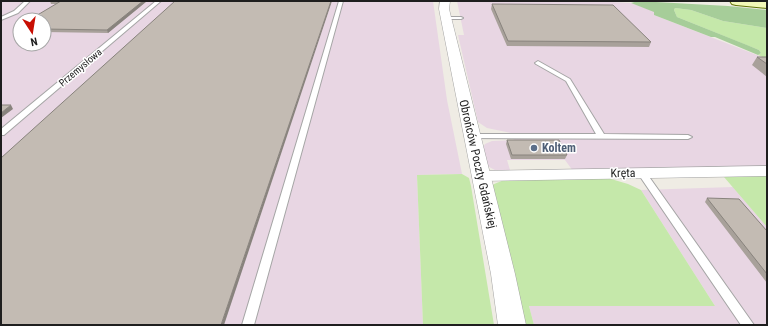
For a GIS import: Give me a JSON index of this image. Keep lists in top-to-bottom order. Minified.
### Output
{"streets":{"street":["Obrońców Poczty Gdańskiej","Kręta"],"lane":["Przemysłowa"]},"crossings":[["Obrońców Poczty Gdańskiej","Kręta"]],"places":["Koltem"],"north":"bottom"}
